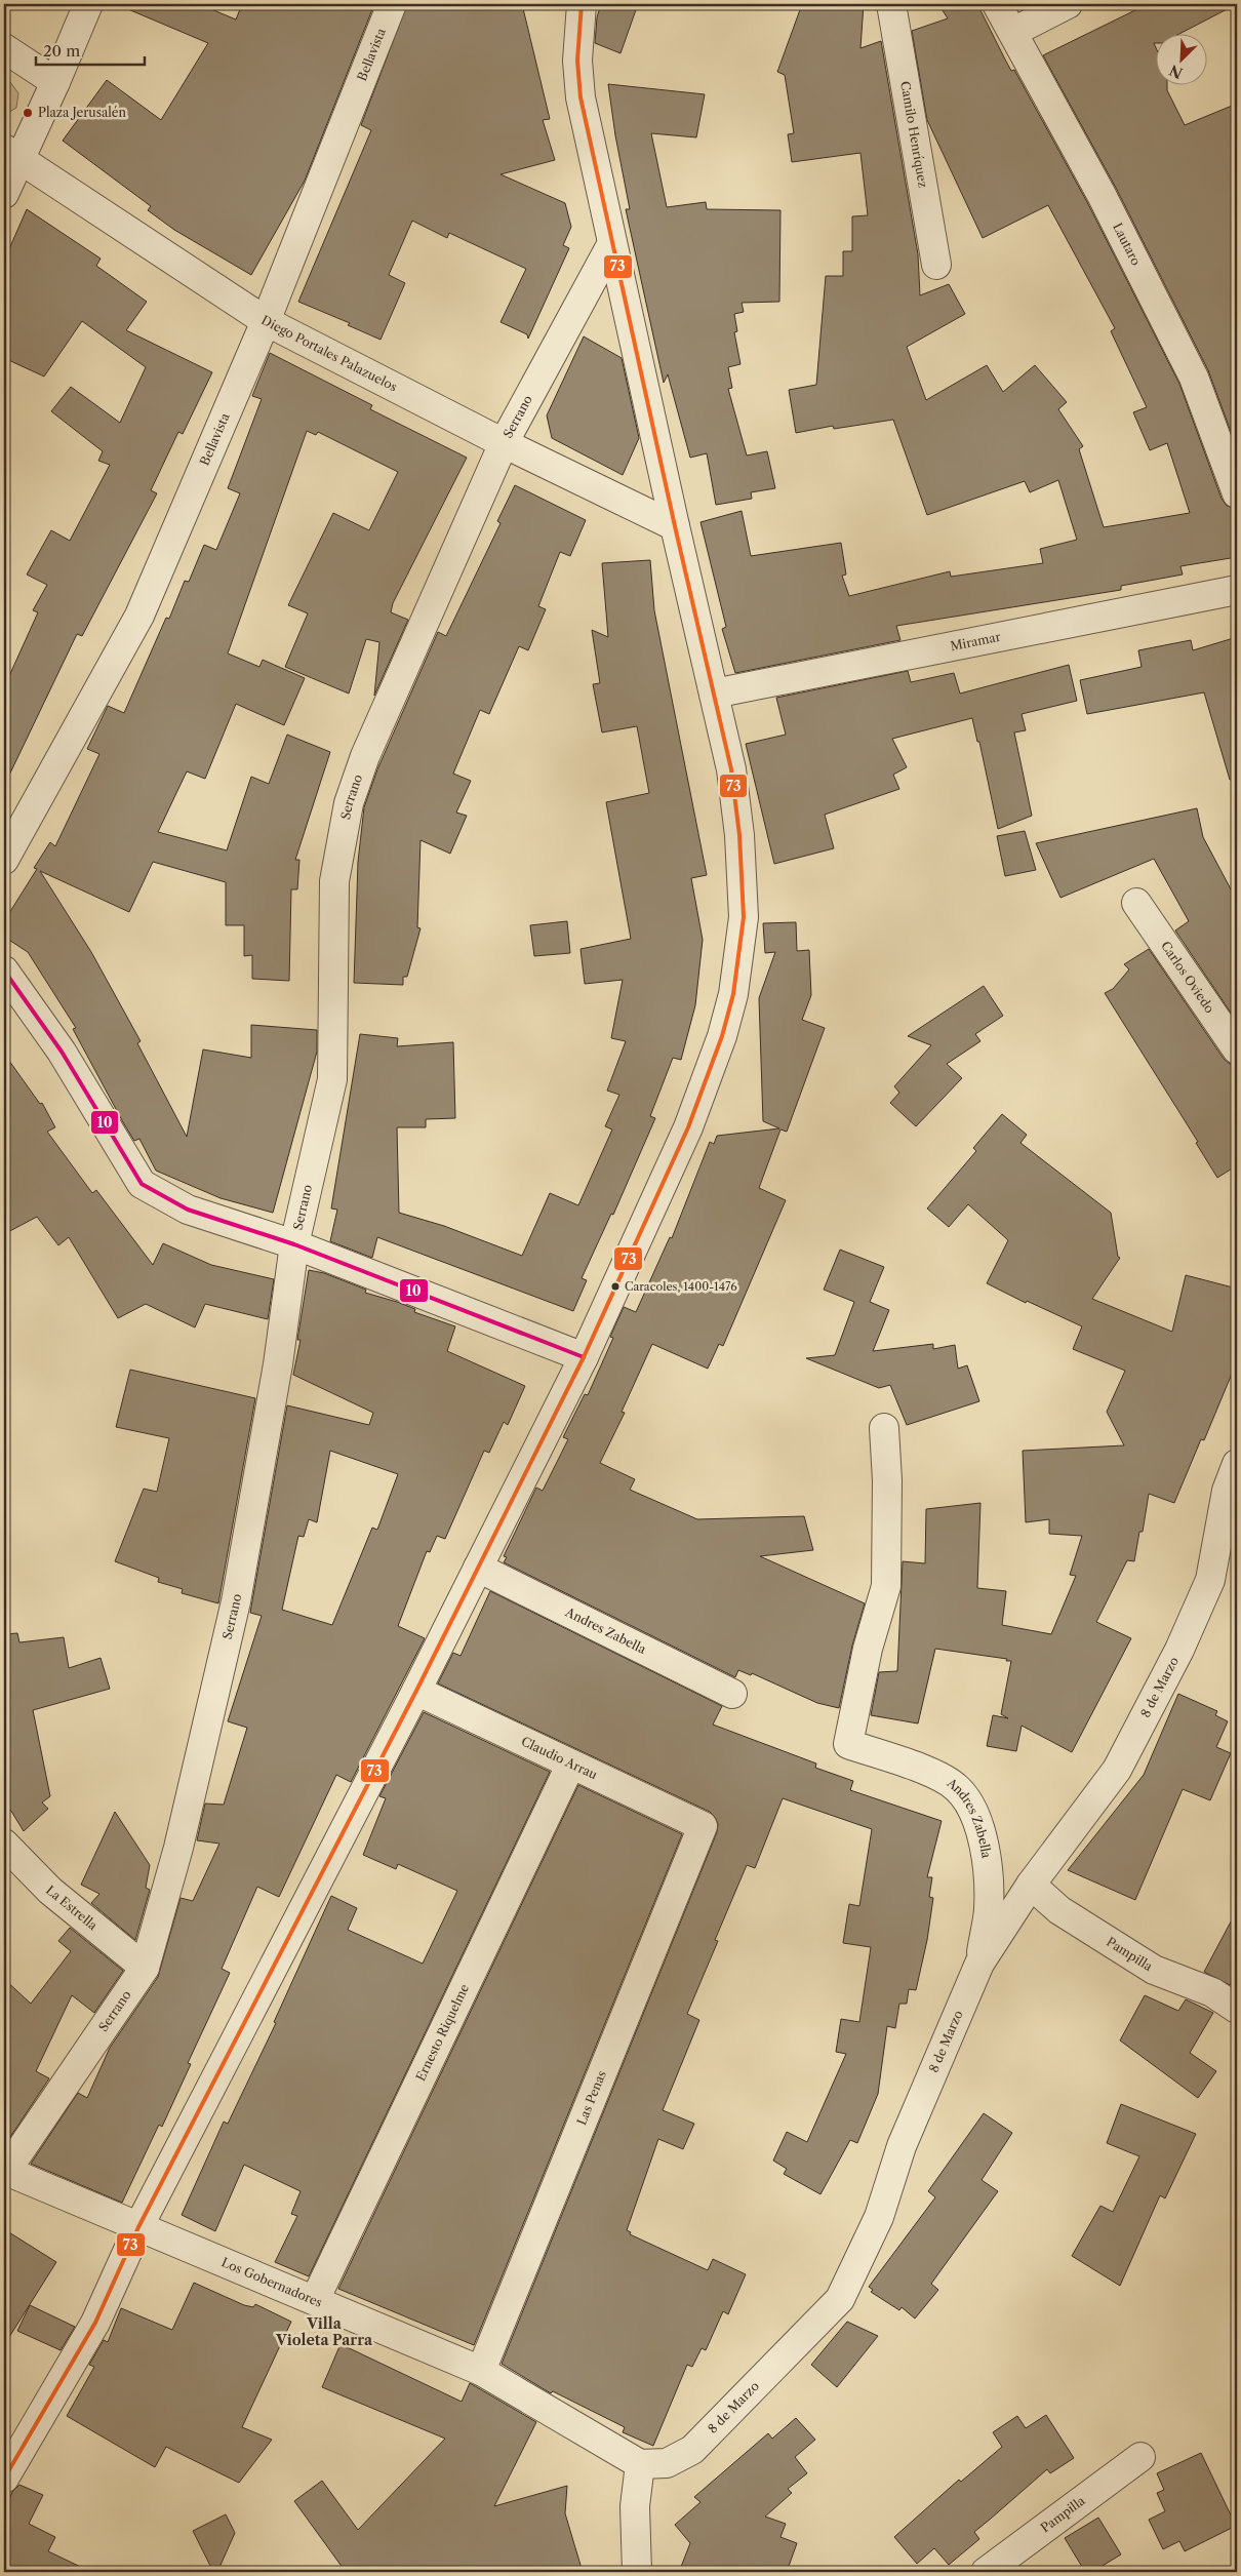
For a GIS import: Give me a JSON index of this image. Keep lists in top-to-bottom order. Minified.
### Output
{"streets":{"street":["Bellavista","Camilo Henríquez","Lautaro","Diego Portales Palazuelos","Serrano","Miramar","Carlos Oviedo","Andres Zabella","8 de Marzo","Claudio Arrau","La Estrella","Pampilla","Ernesto Riquelme","Las Penas","Los Gobernadores"]},"crossings":[["Bellavista","Diego Portales Palazuelos"],["Diego Portales Palazuelos","Serrano"],["Serrano","La Estrella"],["Serrano","Los Gobernadores"],["Andres Zabella","8 de Marzo"],["8 de Marzo","Pampilla"],["8 de Marzo","Los Gobernadores"],["Claudio Arrau","Ernesto Riquelme"],["Claudio Arrau","Las Penas"],["Ernesto Riquelme","Los Gobernadores"],["Las Penas","Los Gobernadores"]],"districts":["Villa Violeta Parra"],"places":["Plaza Jerusalén","Caracoles, 1400-1476"],"lines":["transit line 73","transit line 10"],"scale_bar":"20 m","north":"bottom left"}
